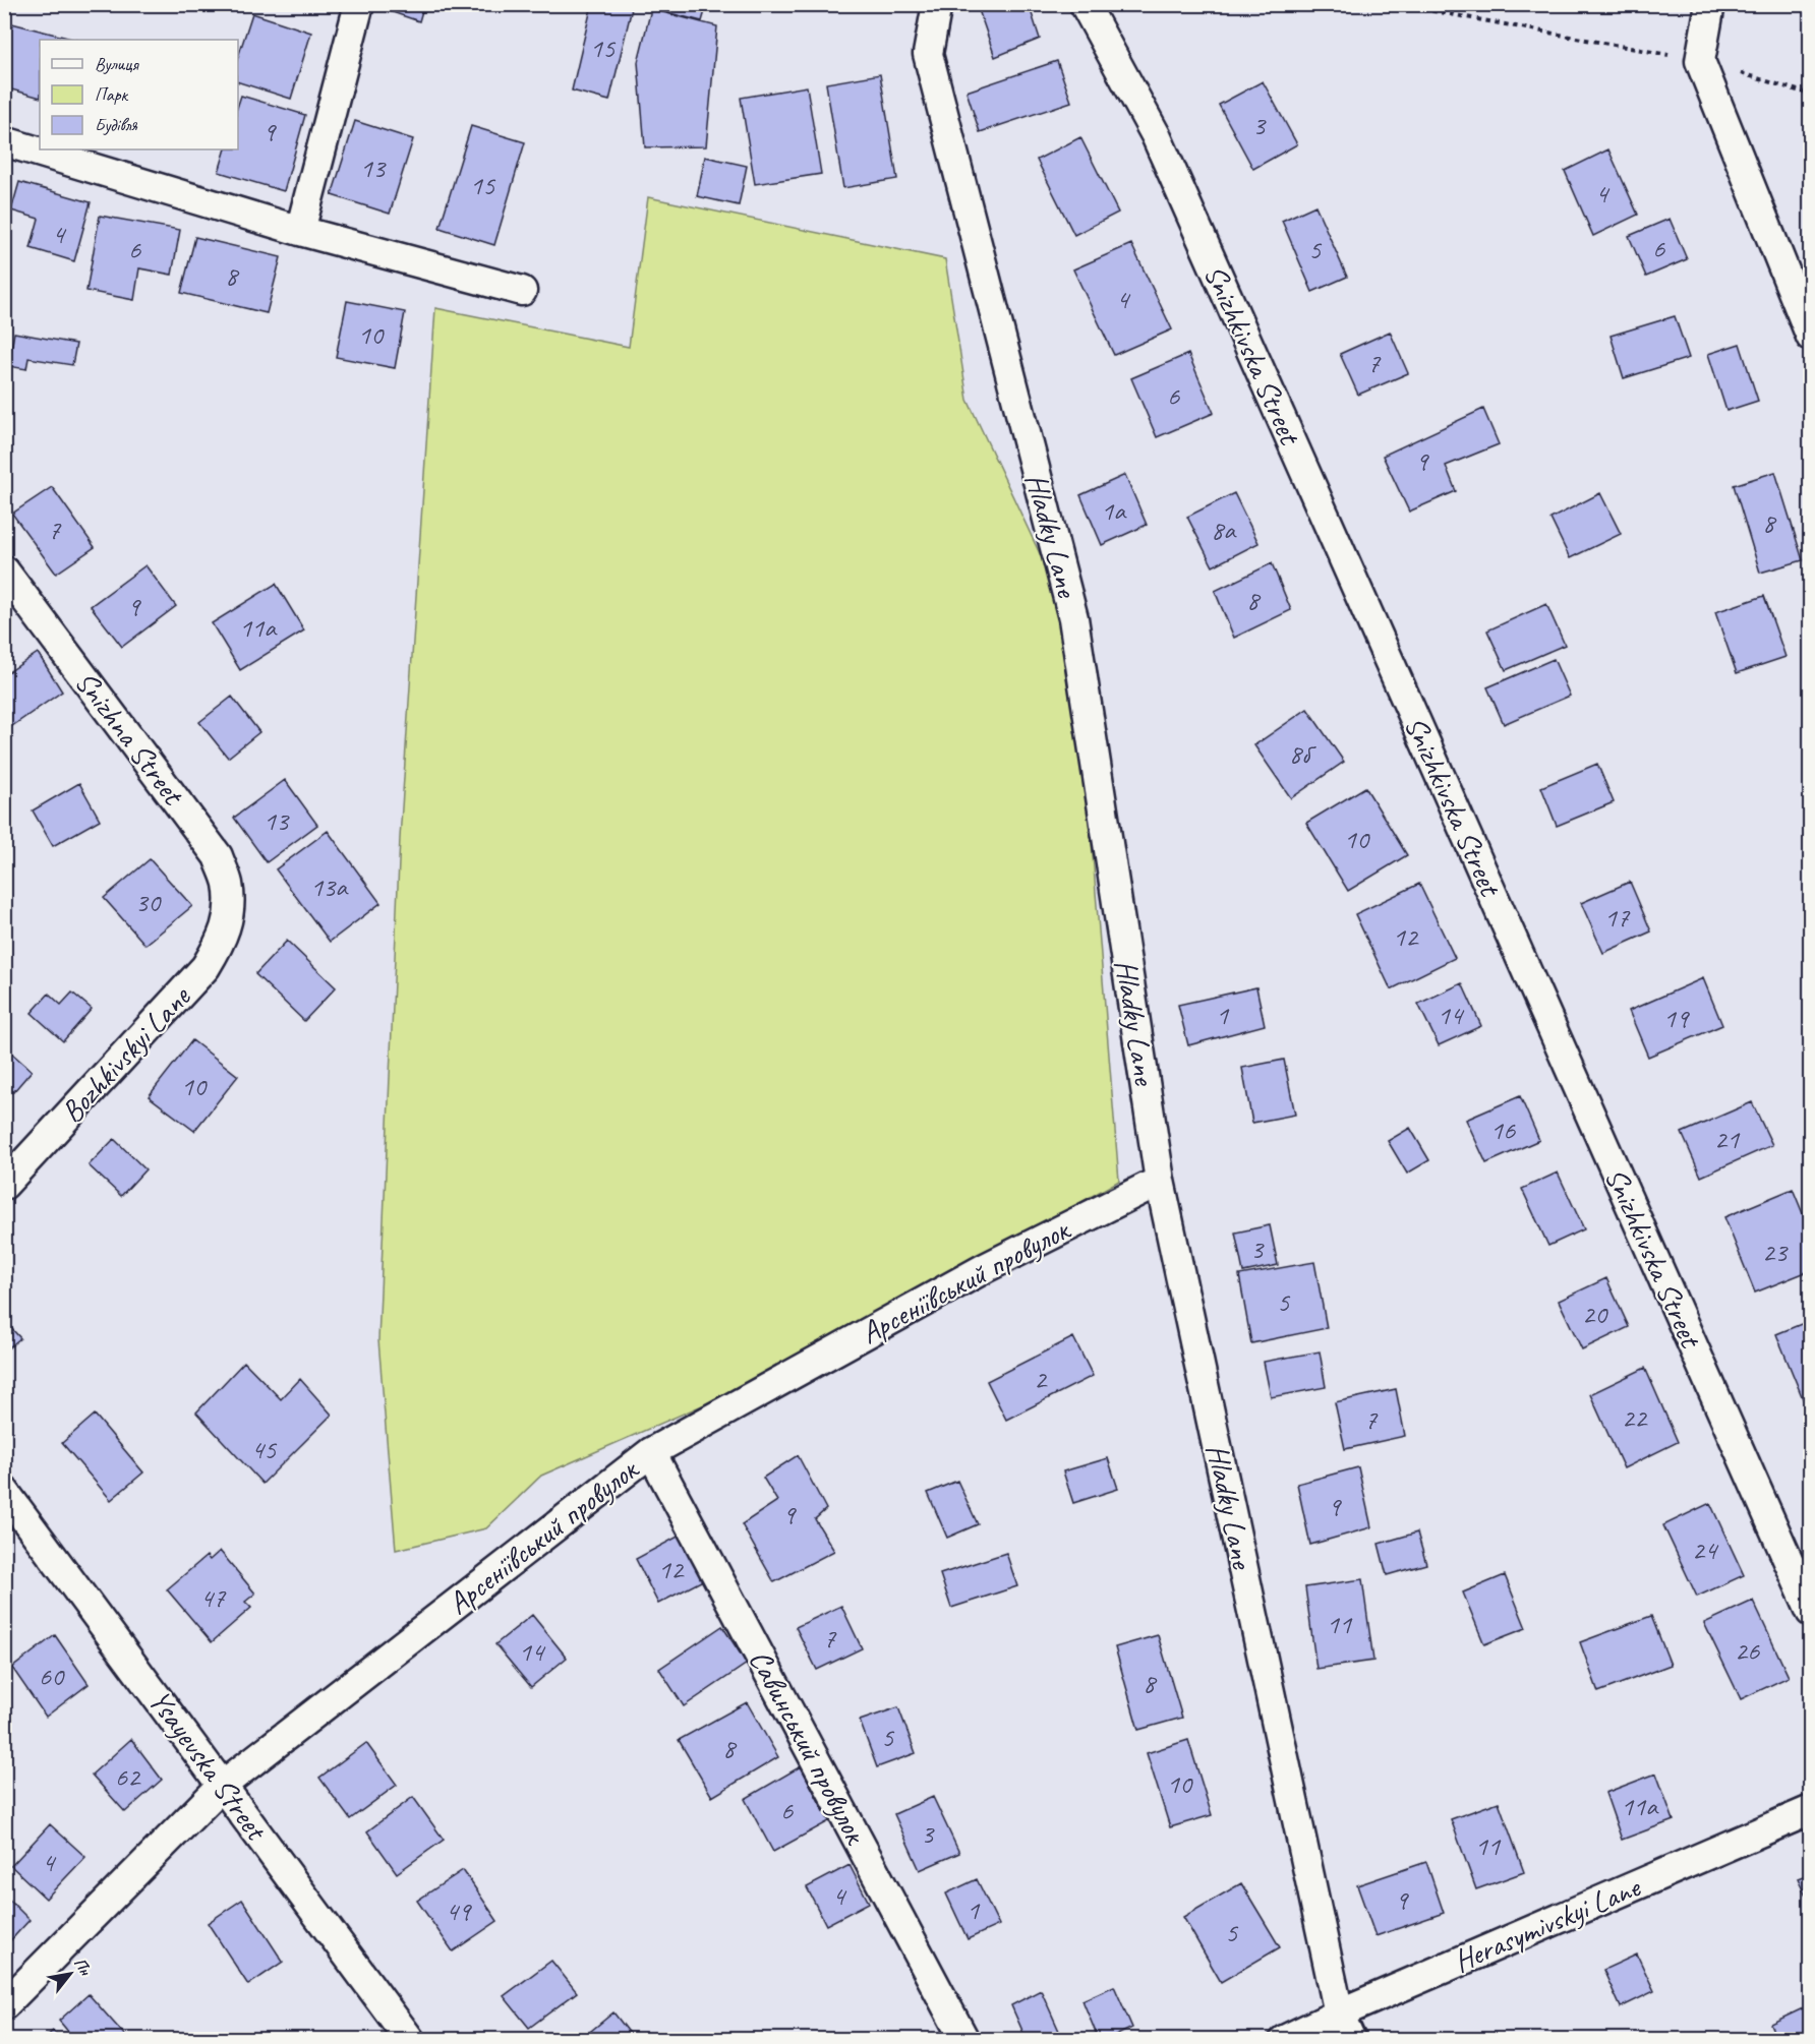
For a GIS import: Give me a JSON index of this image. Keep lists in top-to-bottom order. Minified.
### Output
{"streets":{"street":["Snizhkivska Street","Hladky Lane","Snizhna Street","Bozhkivskyi Lane","Арсеніївський провулок","Савинський провулок","Ysayevska Street","Herasymivskyi Lane"]},"crossings":[["Hladky Lane","Арсеніївський провулок"],["Hladky Lane","Herasymivskyi Lane"],["Snizhna Street","Bozhkivskyi Lane"],["Арсеніївський провулок","Савинський провулок"],["Арсеніївський провулок","Ysayevska Street"]],"house_numbers":["15","3","9","13","15","4","4","6","6","5","8","4","10","7","6","9","1а","8","7","8а","8","9","11а","8б","13","10","13а","30","17","12","1","14","19","10","16","21","3","23","5","20","2","22","7","45","9","9","24","12","47","11","7","26","14","60","8","5","8","62","10","11а","6","3","11","4","4","9","1","49","5"],"legend":["Вулиця","Парк","Будівля"],"north":"top right"}
